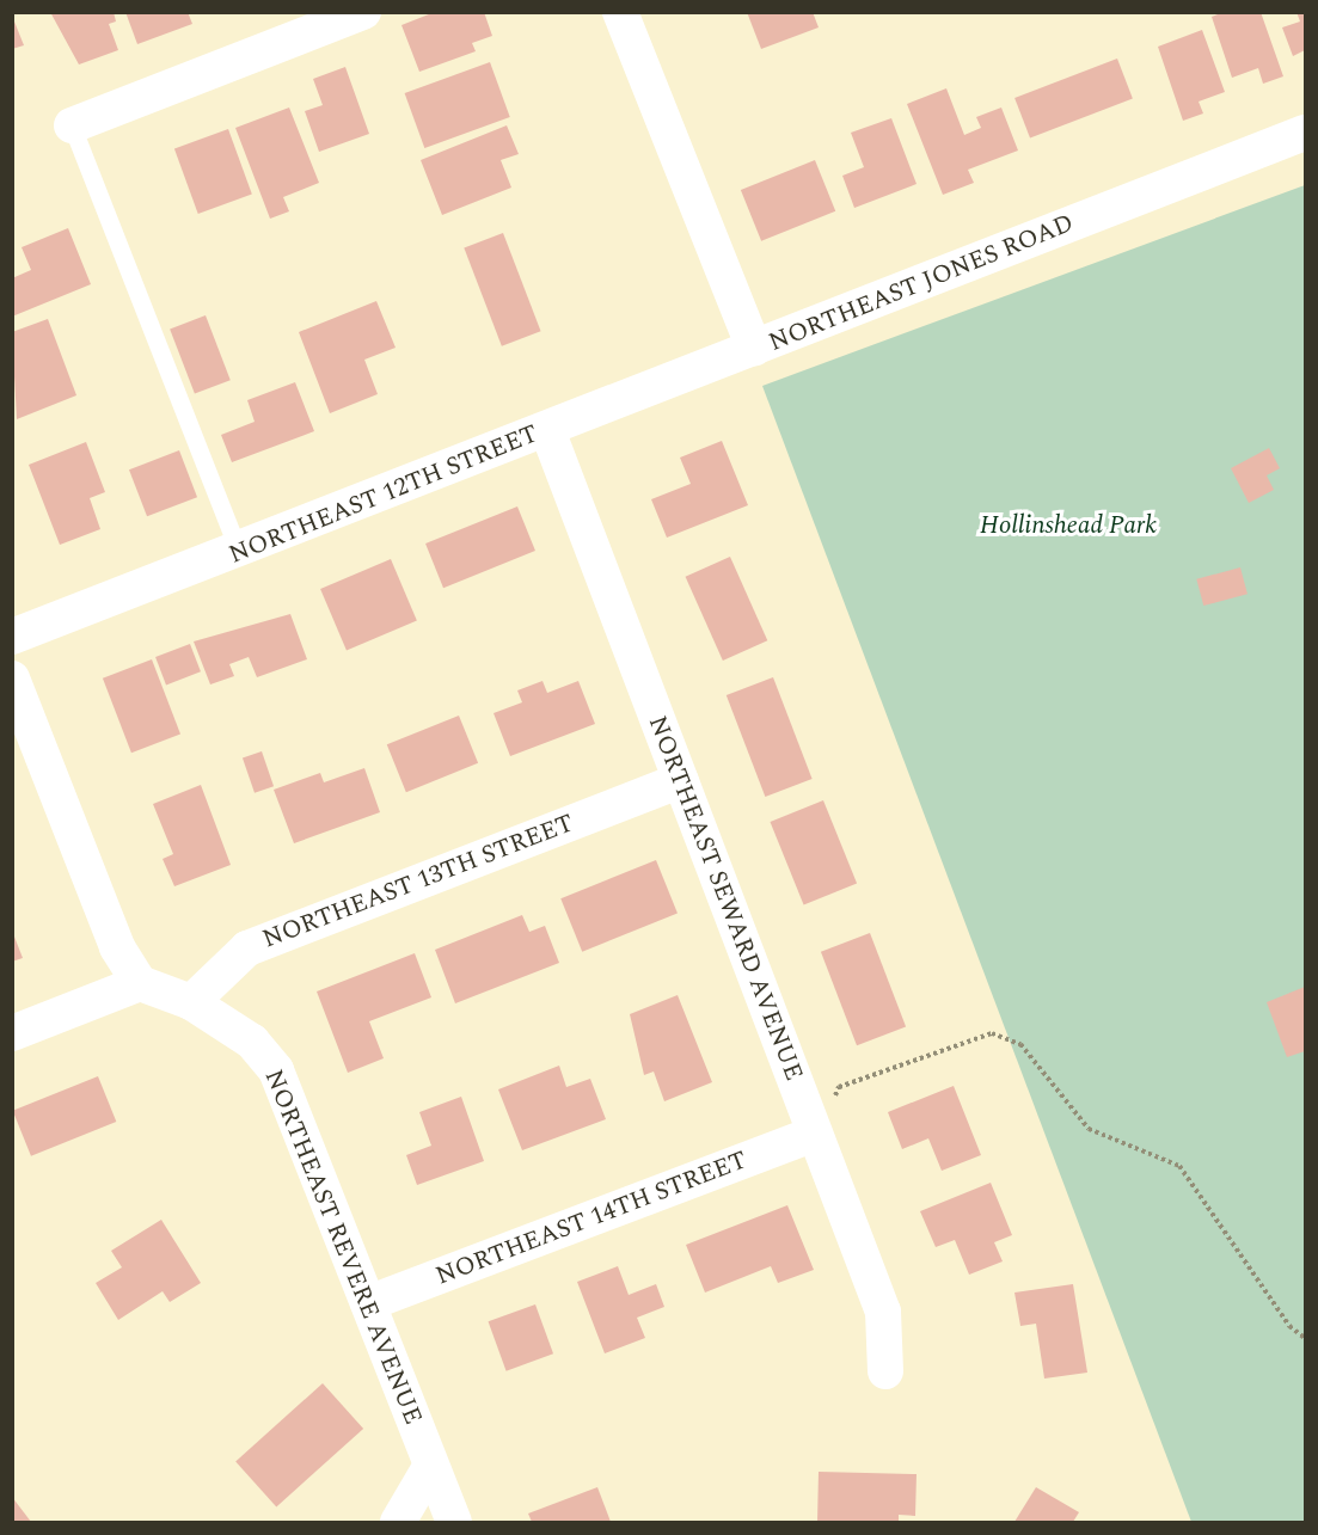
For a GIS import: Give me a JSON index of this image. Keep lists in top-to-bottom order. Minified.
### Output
{"streets":{"street":["NORTHEAST JONES ROAD","NORTHEAST 12TH STREET","NORTHEAST 13TH STREET","NORTHEAST SEWARD AVENUE","NORTHEAST 14TH STREET","NORTHEAST REVERE AVENUE"]},"crossings":[["NORTHEAST JONES ROAD","NORTHEAST 12TH STREET"],["NORTHEAST 12TH STREET","NORTHEAST SEWARD AVENUE"],["NORTHEAST 13TH STREET","NORTHEAST SEWARD AVENUE"],["NORTHEAST 13TH STREET","NORTHEAST REVERE AVENUE"],["NORTHEAST SEWARD AVENUE","NORTHEAST 14TH STREET"],["NORTHEAST 14TH STREET","NORTHEAST REVERE AVENUE"]],"parks":["Hollinshead Park"]}
